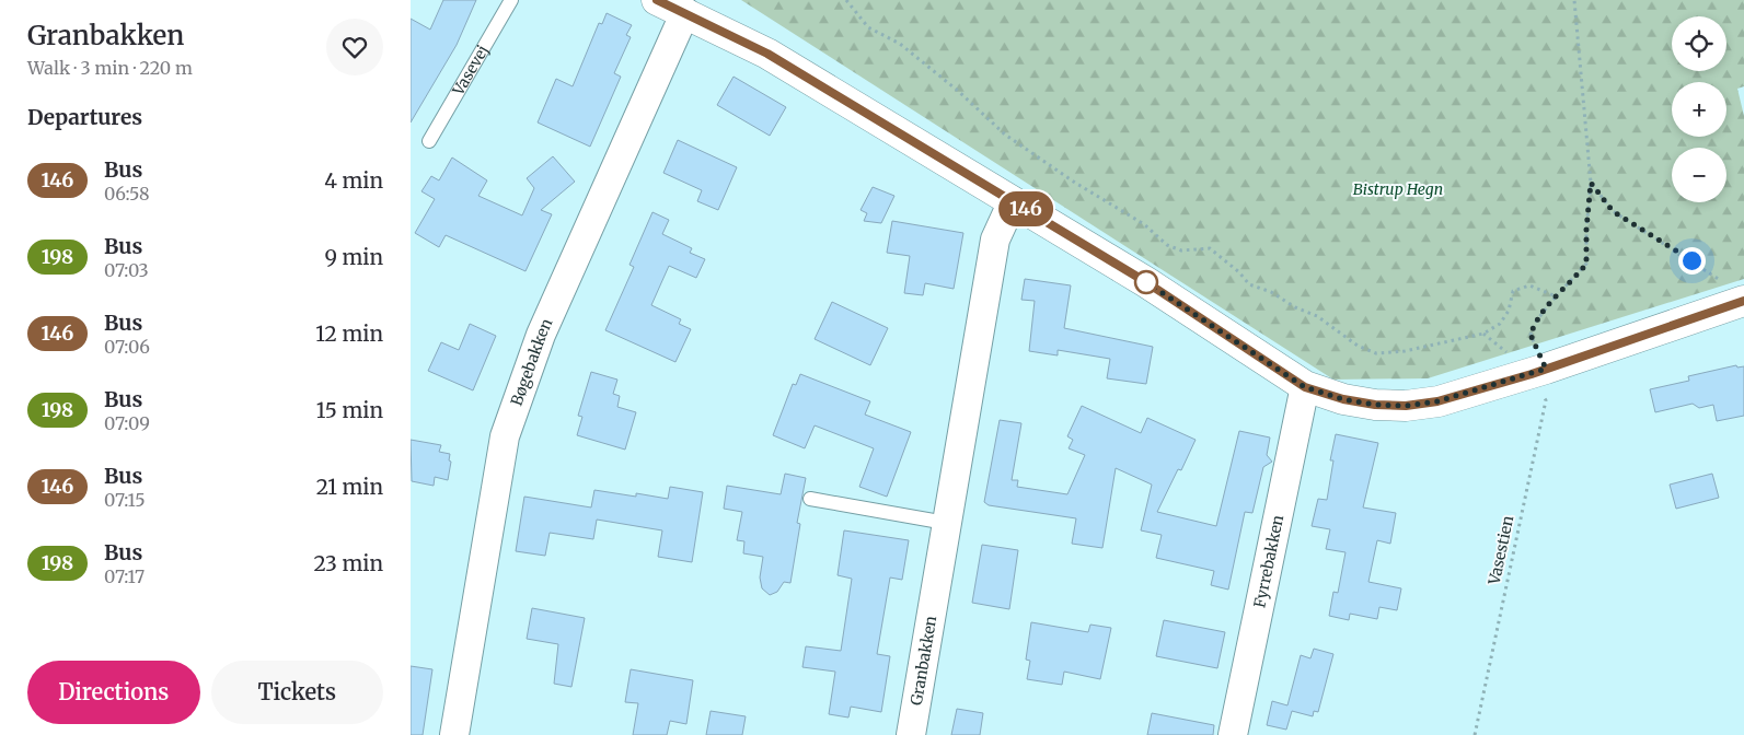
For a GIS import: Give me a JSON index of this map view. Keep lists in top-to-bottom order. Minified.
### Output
{"streets":{"street":["Bøgebakken","Fyrrebakken","Granbakken"],"lane":["Vasevej"],"path":["Vasestien"]},"parks":["Bistrup Hegn"],"lines":["bus line 146"],"page":{"heading":[["Granbakken","Walk · 3 min · 220 m"],"Departures"],"on_map":"146","map_buttons":["+","−"],"list":[{"mark":"146","name":"Bus","note":"06:58","value":"4 min"},{"mark":"198","name":"Bus","note":"07:03","value":"9 min"},{"mark":"146","name":"Bus","note":"07:06","value":"12 min"},{"mark":"198","name":"Bus","note":"07:09","value":"15 min"},{"mark":"146","name":"Bus","note":"07:15","value":"21 min"},{"mark":"198","name":"Bus","note":"07:17","value":"23 min"}],"buttons":["Directions","Tickets"]}}
